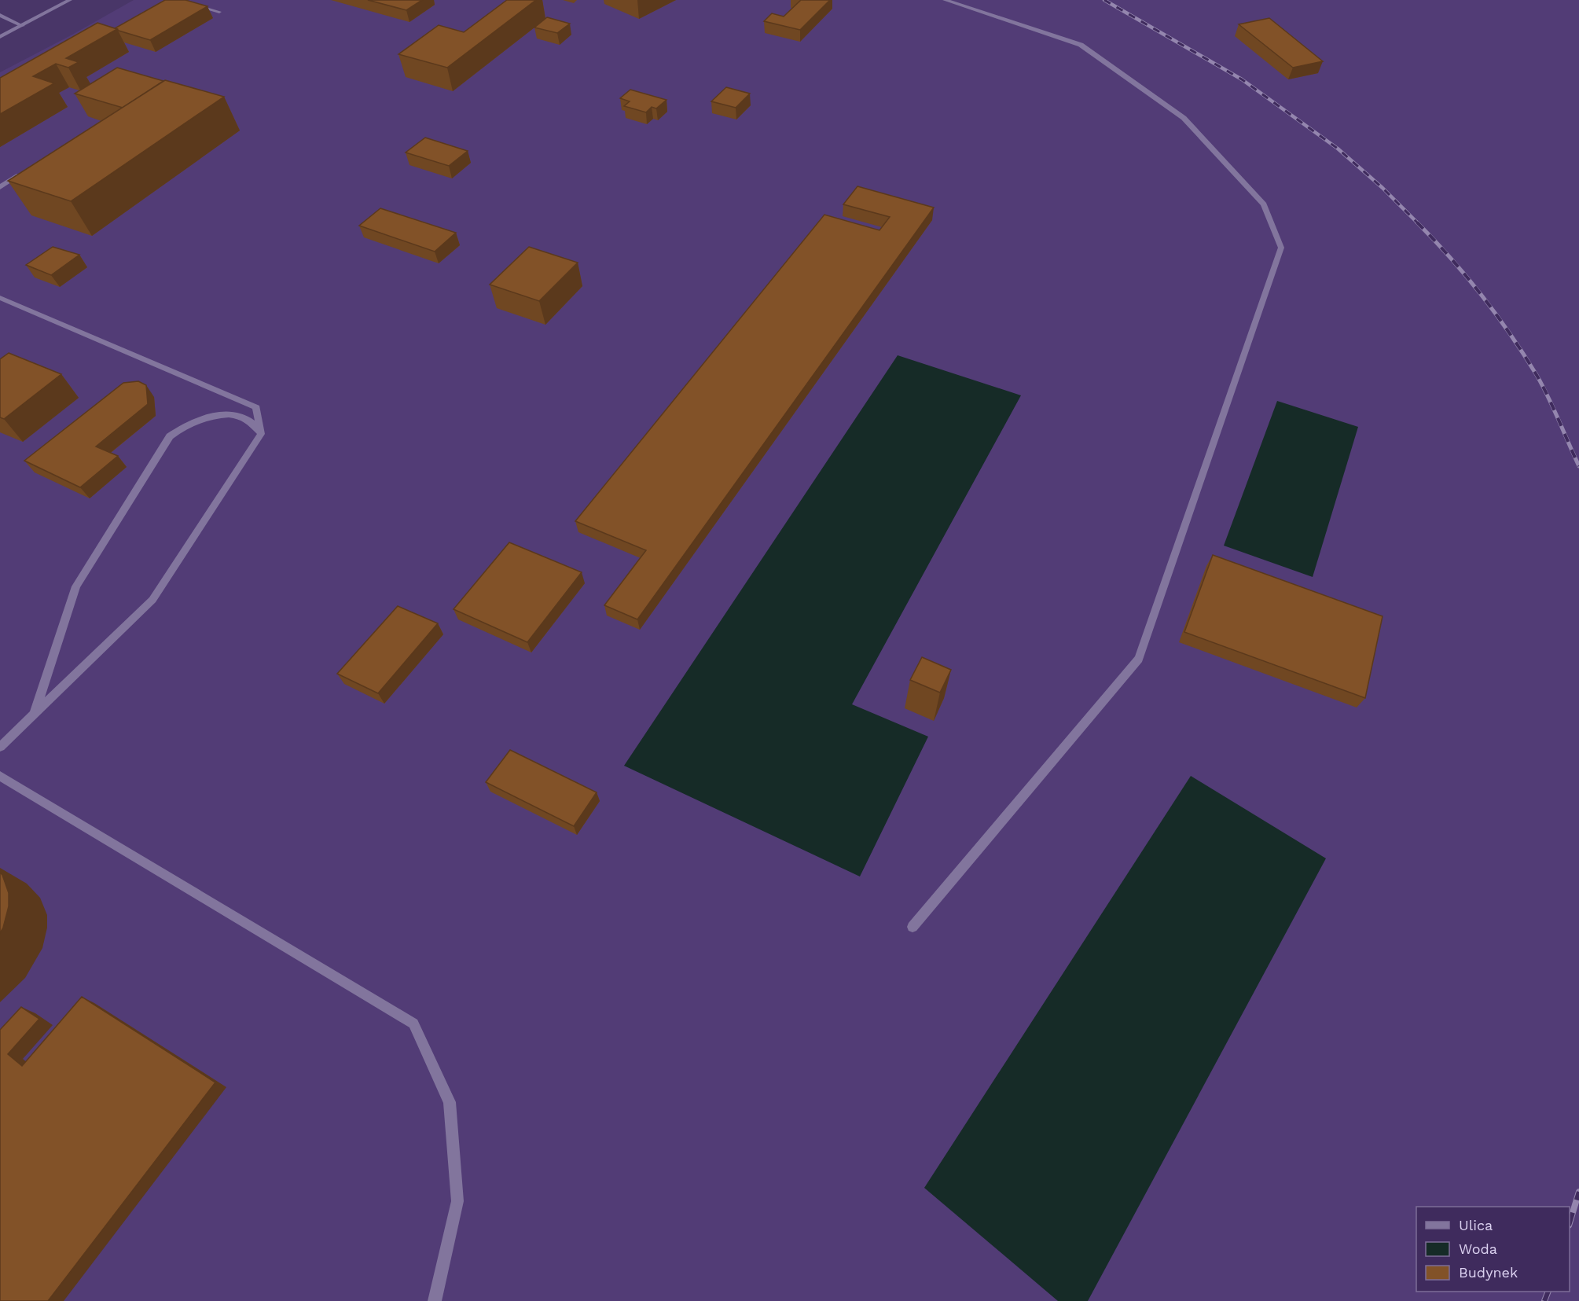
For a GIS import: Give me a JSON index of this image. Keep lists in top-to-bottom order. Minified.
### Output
{"legend":["Ulica","Woda","Budynek"]}
